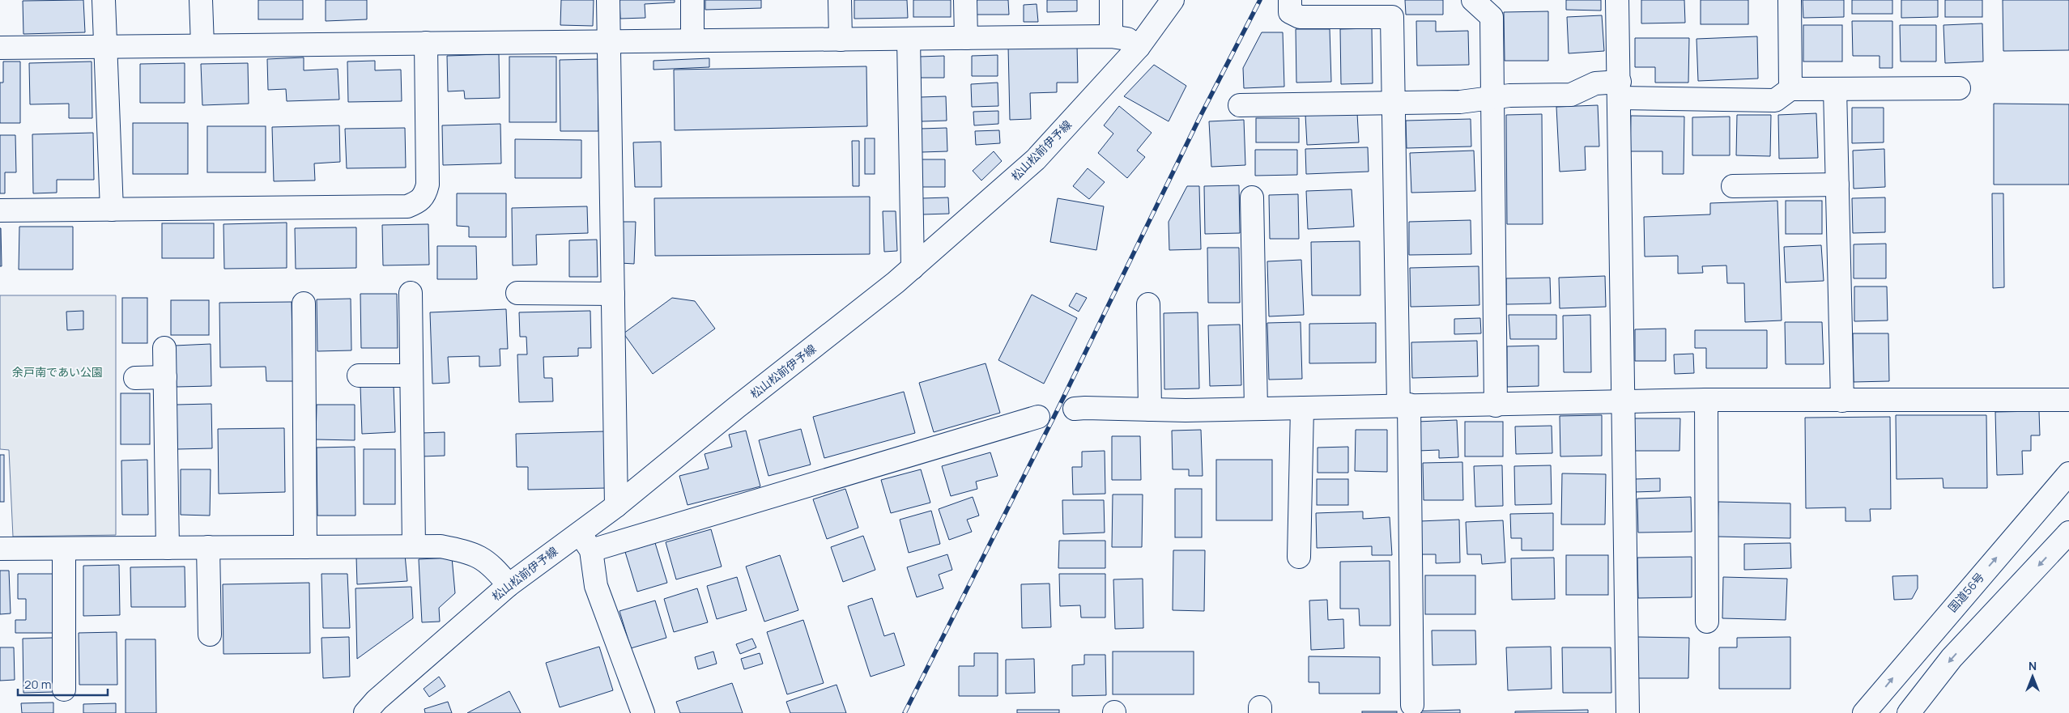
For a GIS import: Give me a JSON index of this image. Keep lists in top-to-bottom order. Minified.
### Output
{"streets":{"main road":["松山松前伊予線","国道56号"]},"parks":["余戸南であい公園"],"scale_bar":"20 m","north":"top"}
